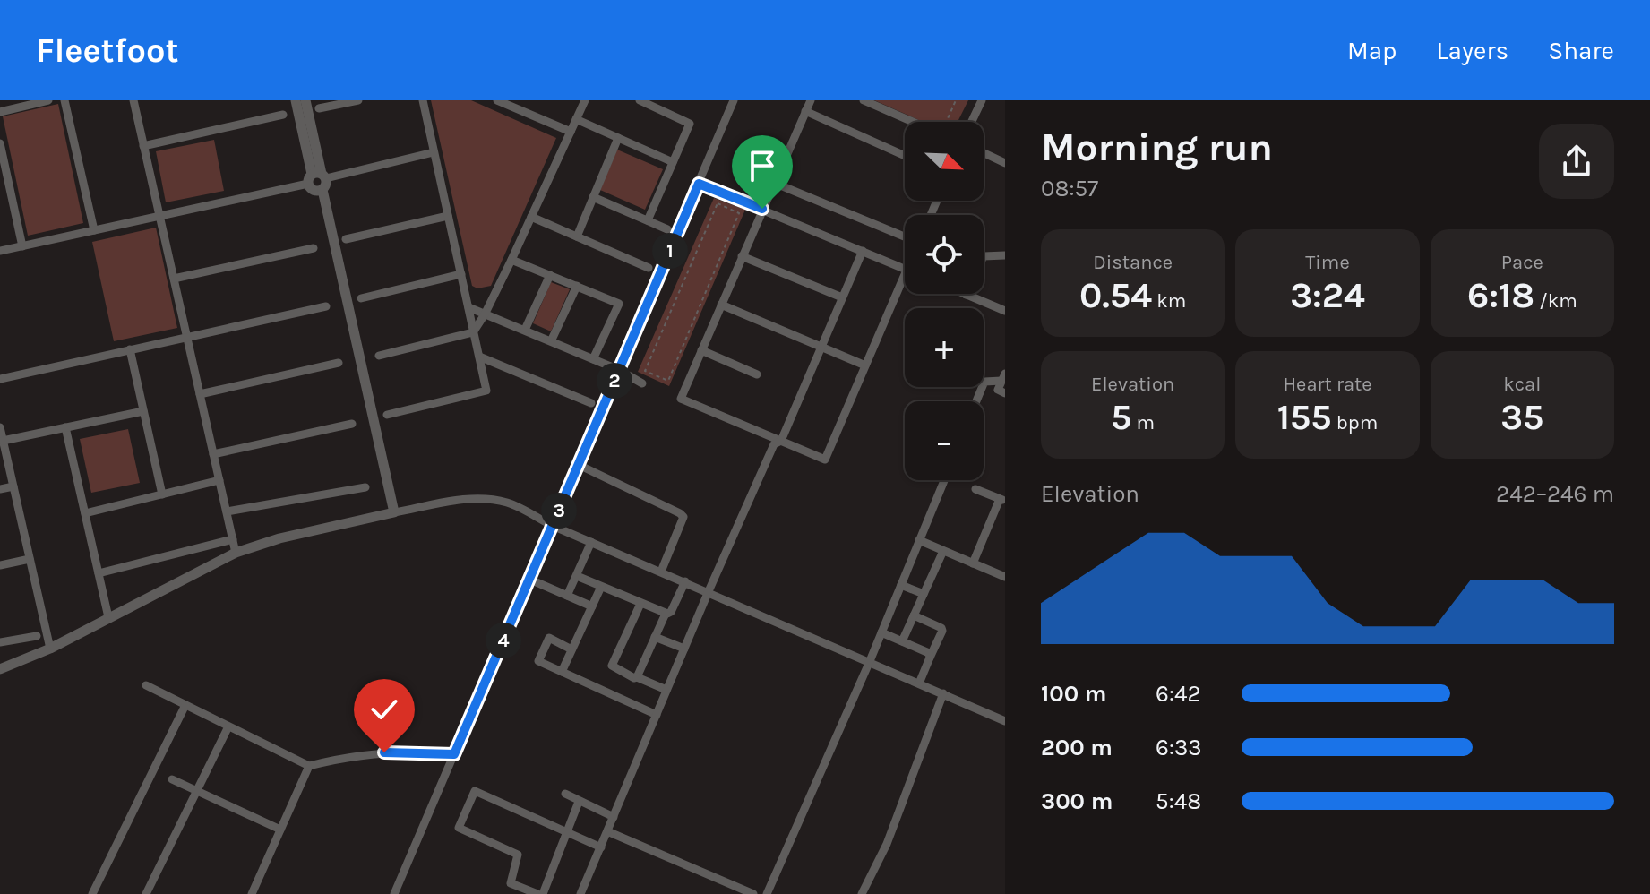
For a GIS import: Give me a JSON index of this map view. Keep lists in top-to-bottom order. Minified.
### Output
{"north":"bottom right","page":{"header":"Fleetfoot","nav":["Map","Layers","Share"],"heading":["Morning run","08:57"],"map_buttons":["+","−"],"stats":[["Distance","0.54 km"],["Time","3:24"],["Pace","6:18 /km"],["Elevation","5 m"],["Heart rate","155 bpm"],["kcal","35"]],"pins":["1","2","3","4"],"chart":["Elevation","242–246 m"],"list":[{"name":"100 m","note":"6:42"},{"name":"200 m","note":"6:33"},{"name":"300 m","note":"5:48"}]}}
